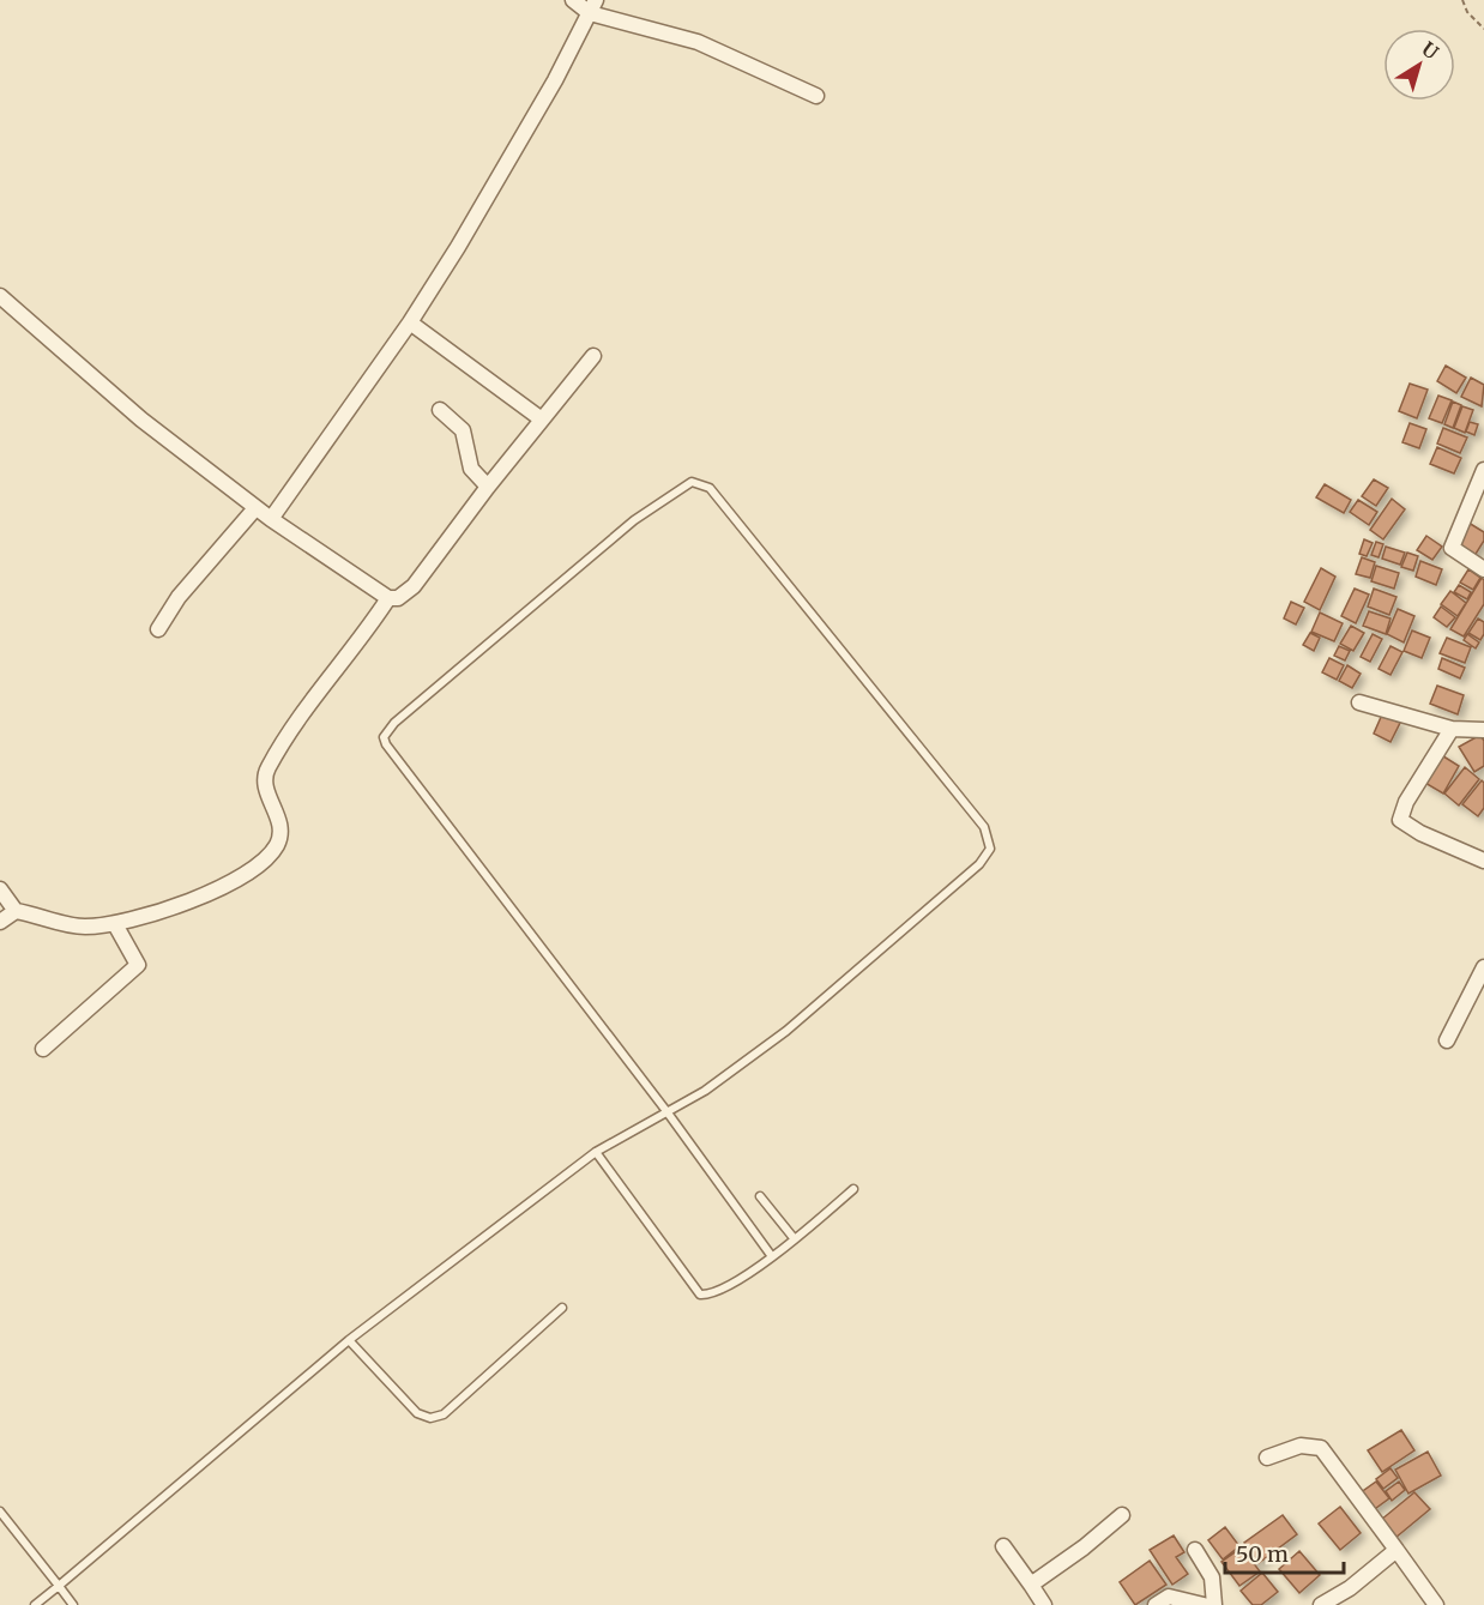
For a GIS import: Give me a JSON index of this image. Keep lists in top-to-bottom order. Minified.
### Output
{"scale_bar":"50 m","north":"top right"}
